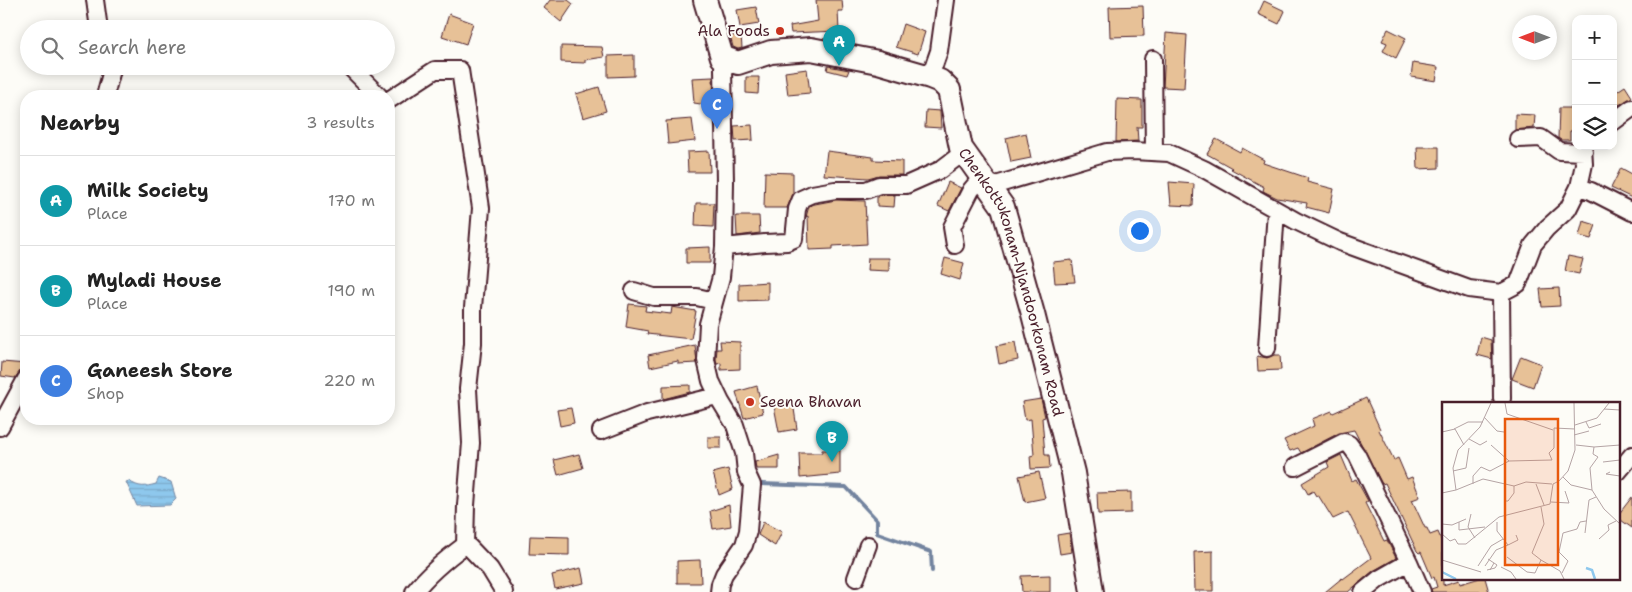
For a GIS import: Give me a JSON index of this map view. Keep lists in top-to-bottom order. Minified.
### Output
{"streets":{"main road":["Chenkottukonam-Njandoorkonam Road"]},"places":["Ala Foods","Seena Bhavan"],"north":"left","page":{"map_buttons":["+","−"],"search":"Search here","pins":["A","C","B"],"heading":["Nearby","3 results"],"list":[{"mark":"A","name":"Milk Society","note":"Place","value":"170 m"},{"mark":"B","name":"Myladi House","note":"Place","value":"190 m"},{"mark":"C","name":"Ganeesh Store","note":"Shop","value":"220 m"}]}}
